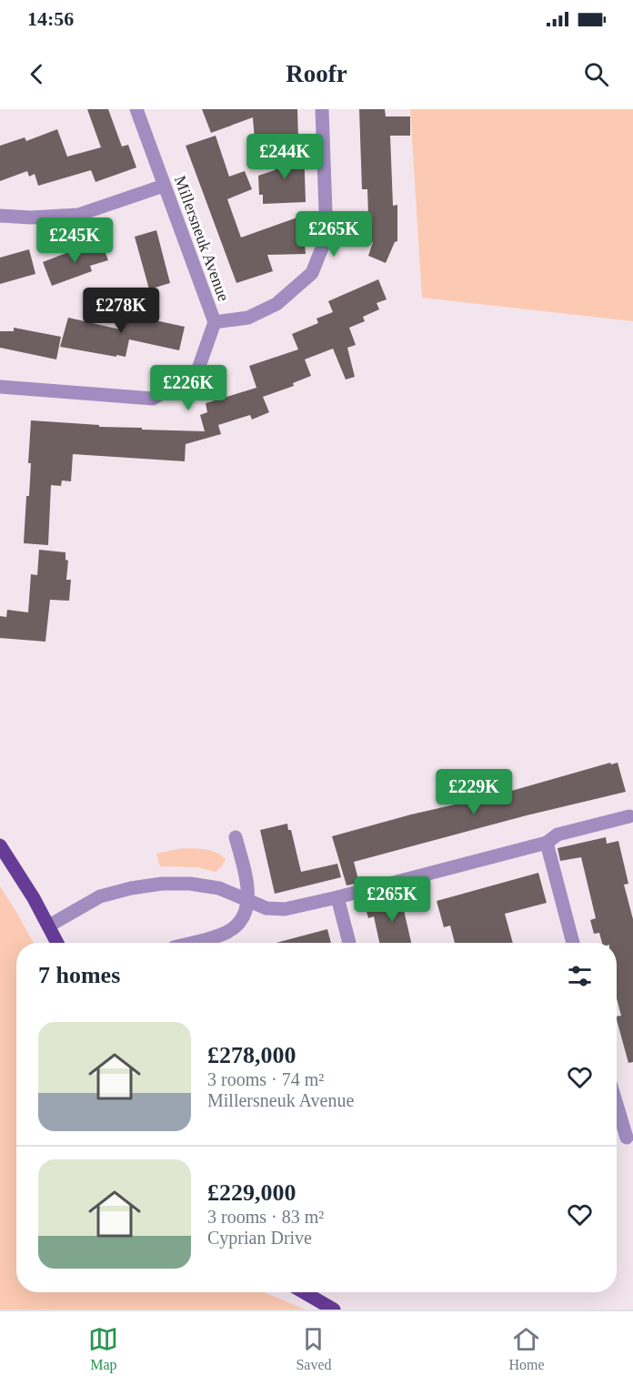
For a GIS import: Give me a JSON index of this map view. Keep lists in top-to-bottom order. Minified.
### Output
{"streets":{"street":["Millersneuk Avenue"]},"page":{"status":"14:56","header":"Roofr","price":["£244K","£265K","£245K","£278K","£226K","£229K","£265K"],"heading":"7 homes","list":[{"name":"£278,000","note":"3 rooms · 74 m² · Millersneuk Avenue"},{"name":"£229,000","note":"3 rooms · 83 m² · Cyprian Drive"}],"tabs":["Map","Saved","Home"]}}
